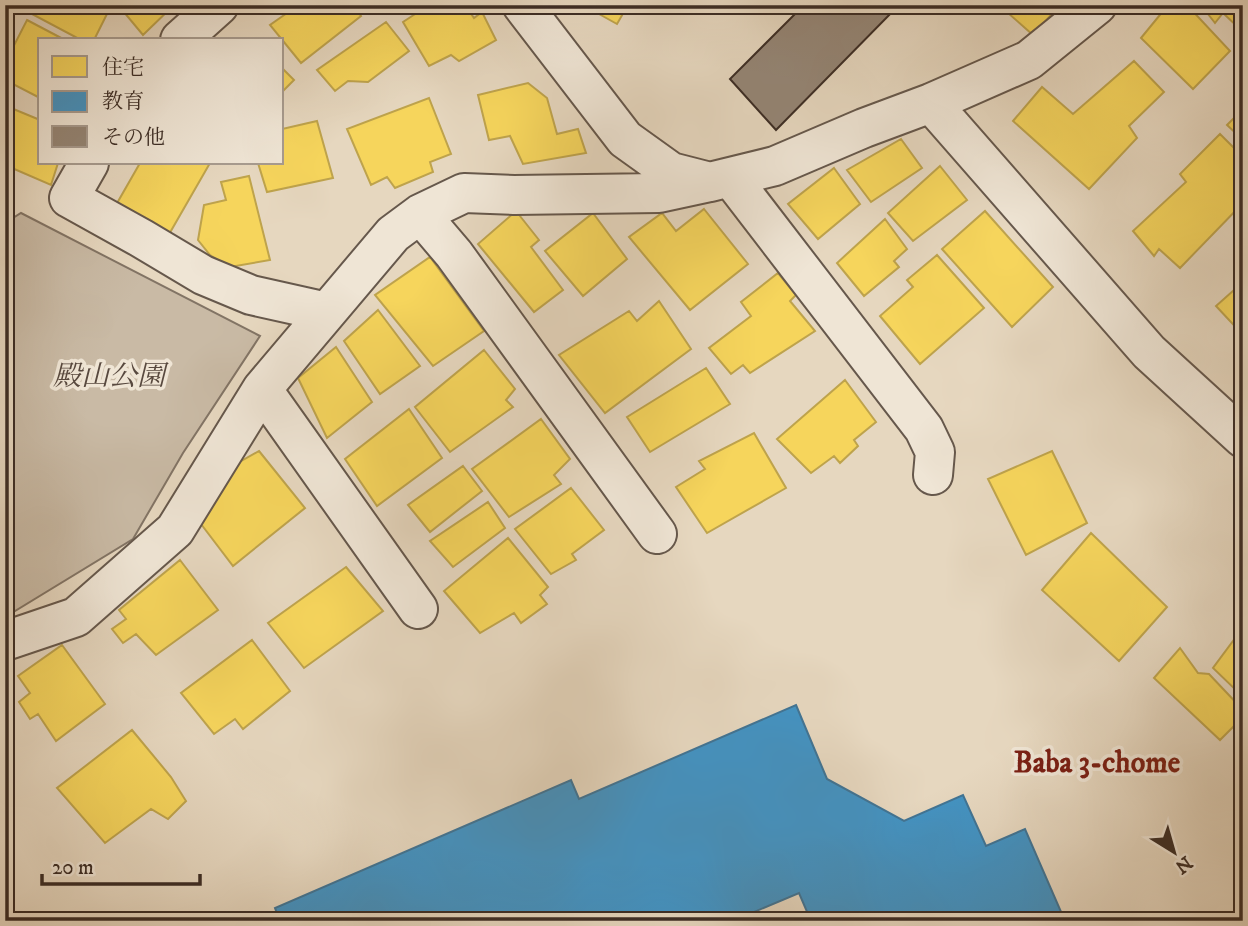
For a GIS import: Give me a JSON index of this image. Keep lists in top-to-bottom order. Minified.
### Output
{"districts":["Baba 3-chome"],"parks":["殿山公園"],"legend":["住宅","教育","その他"],"scale_bar":"20 m","north":"bottom right"}
